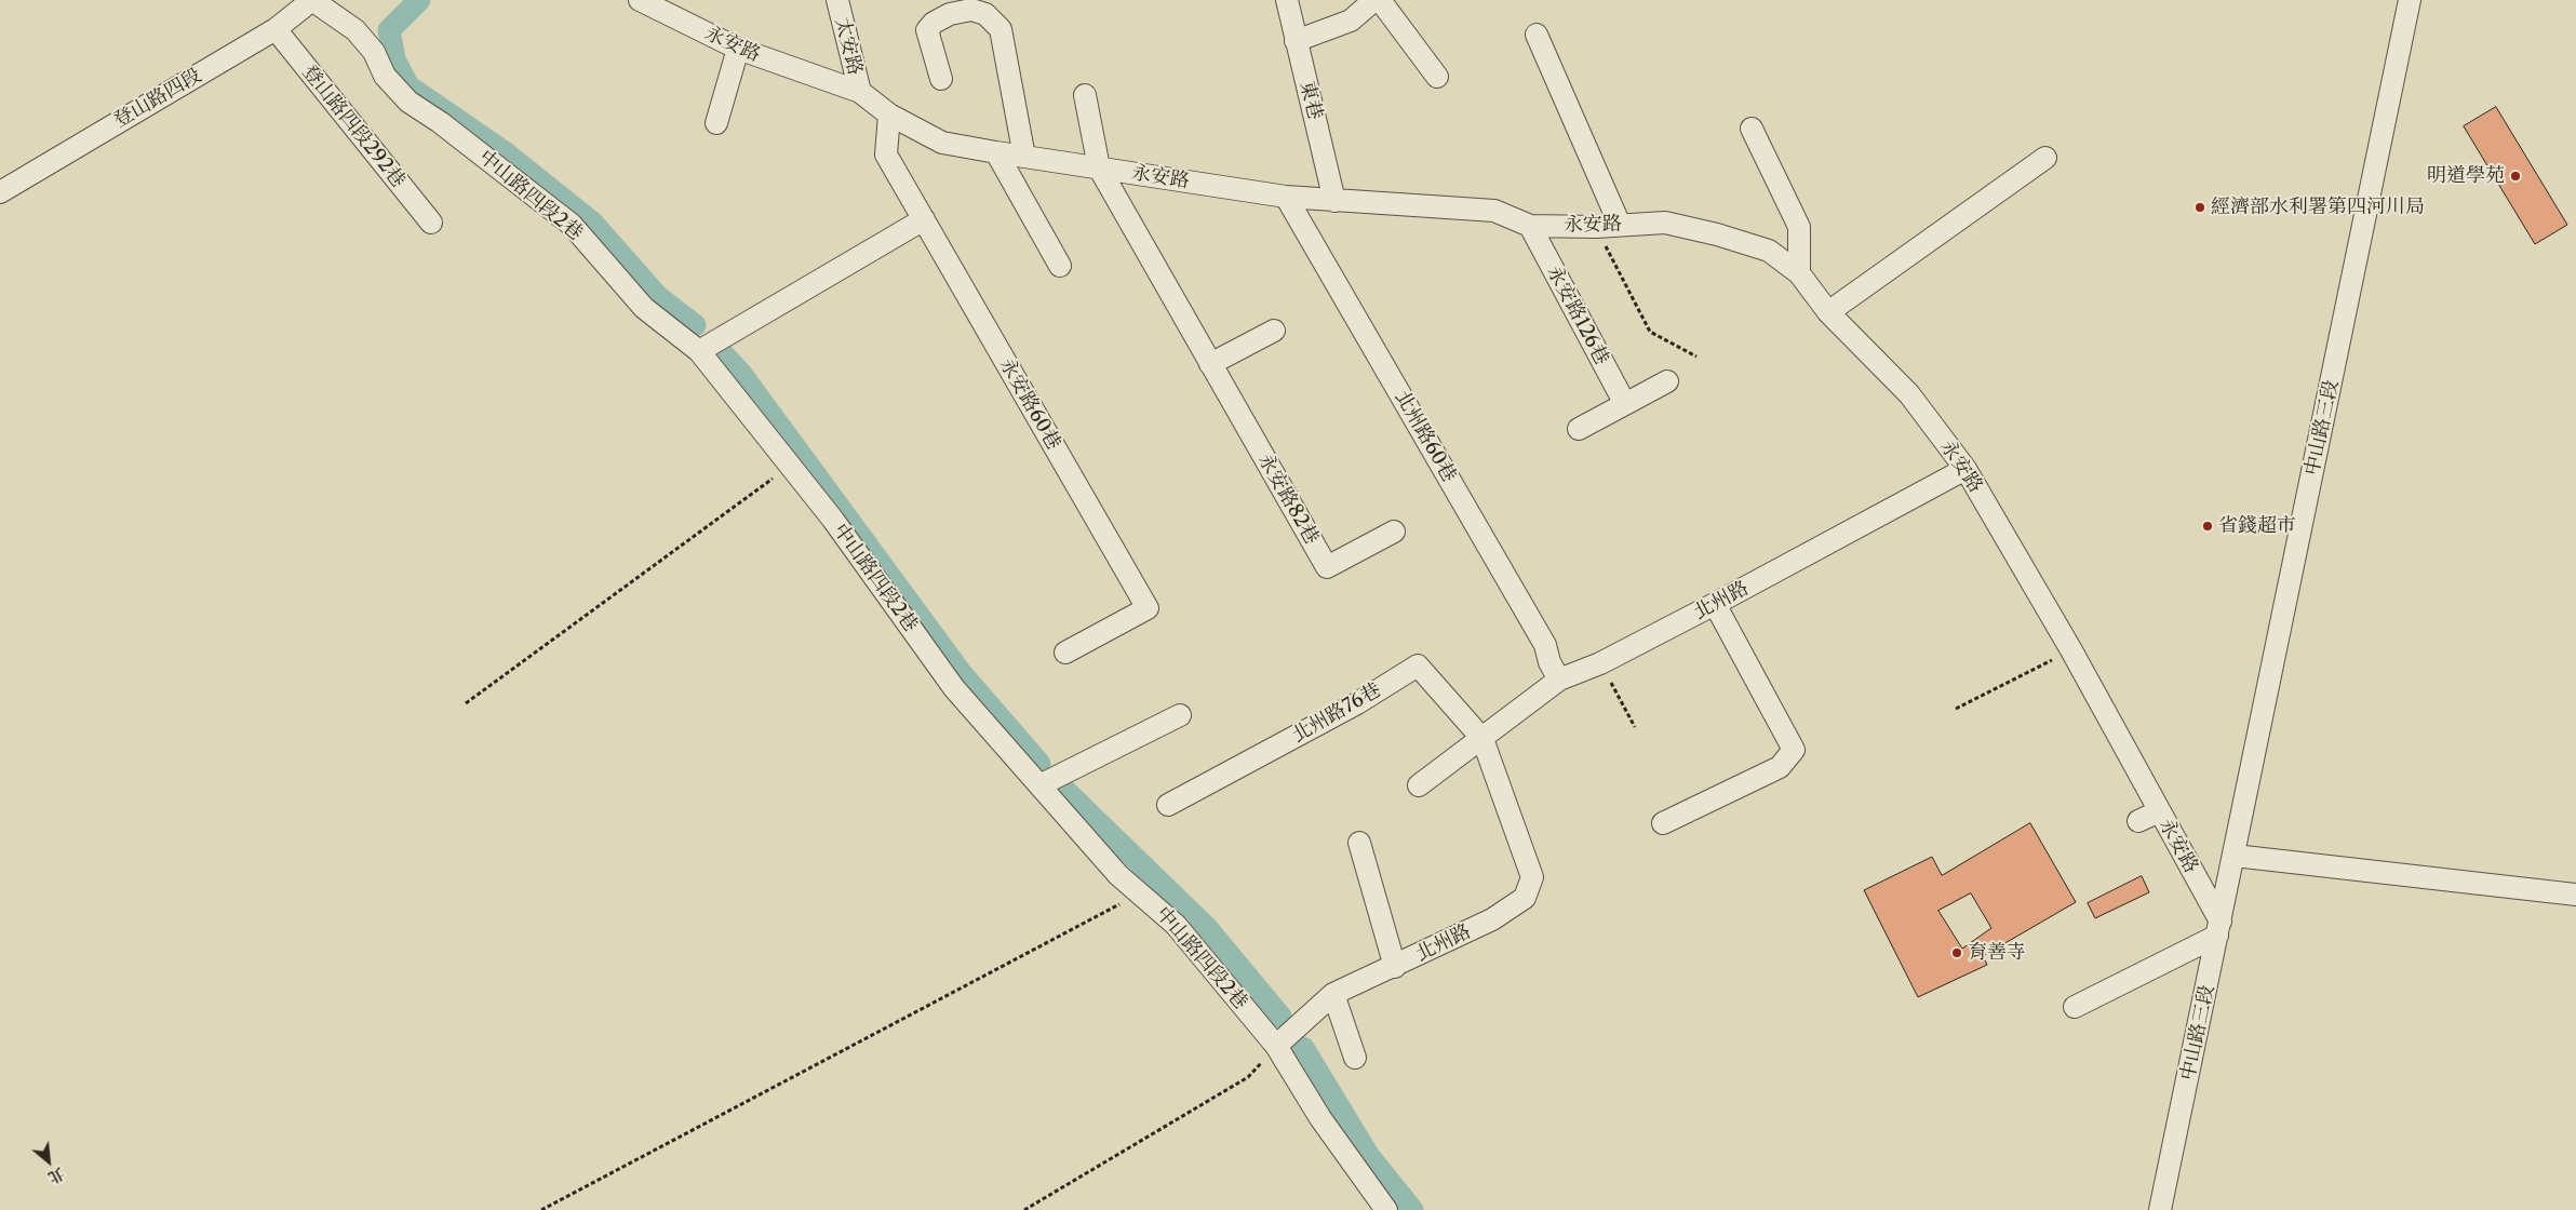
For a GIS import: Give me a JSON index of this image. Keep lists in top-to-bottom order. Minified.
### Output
{"streets":{"street":["永安路","太安路","登山路四段","東巷","登山路四段292巷","中山路四段2巷","永安路126巷","永安路60巷","中山路三段","北州路60巷","永安路82巷","北州路","北州路76巷"]},"crossings":[["永安路","太安路"],["永安路","東巷"],["永安路","永安路126巷"],["永安路","永安路60巷"],["永安路","中山路三段"],["永安路","北州路60巷"],["永安路","永安路82巷"],["永安路","北州路"],["登山路四段","登山路四段292巷"],["登山路四段","中山路四段2巷"],["中山路四段2巷","北州路"],["北州路60巷","北州路"],["北州路","北州路76巷"]],"places":["明道學苑","經濟部水利署第四河川局","省錢超市","育善寺"],"north":"bottom right"}
